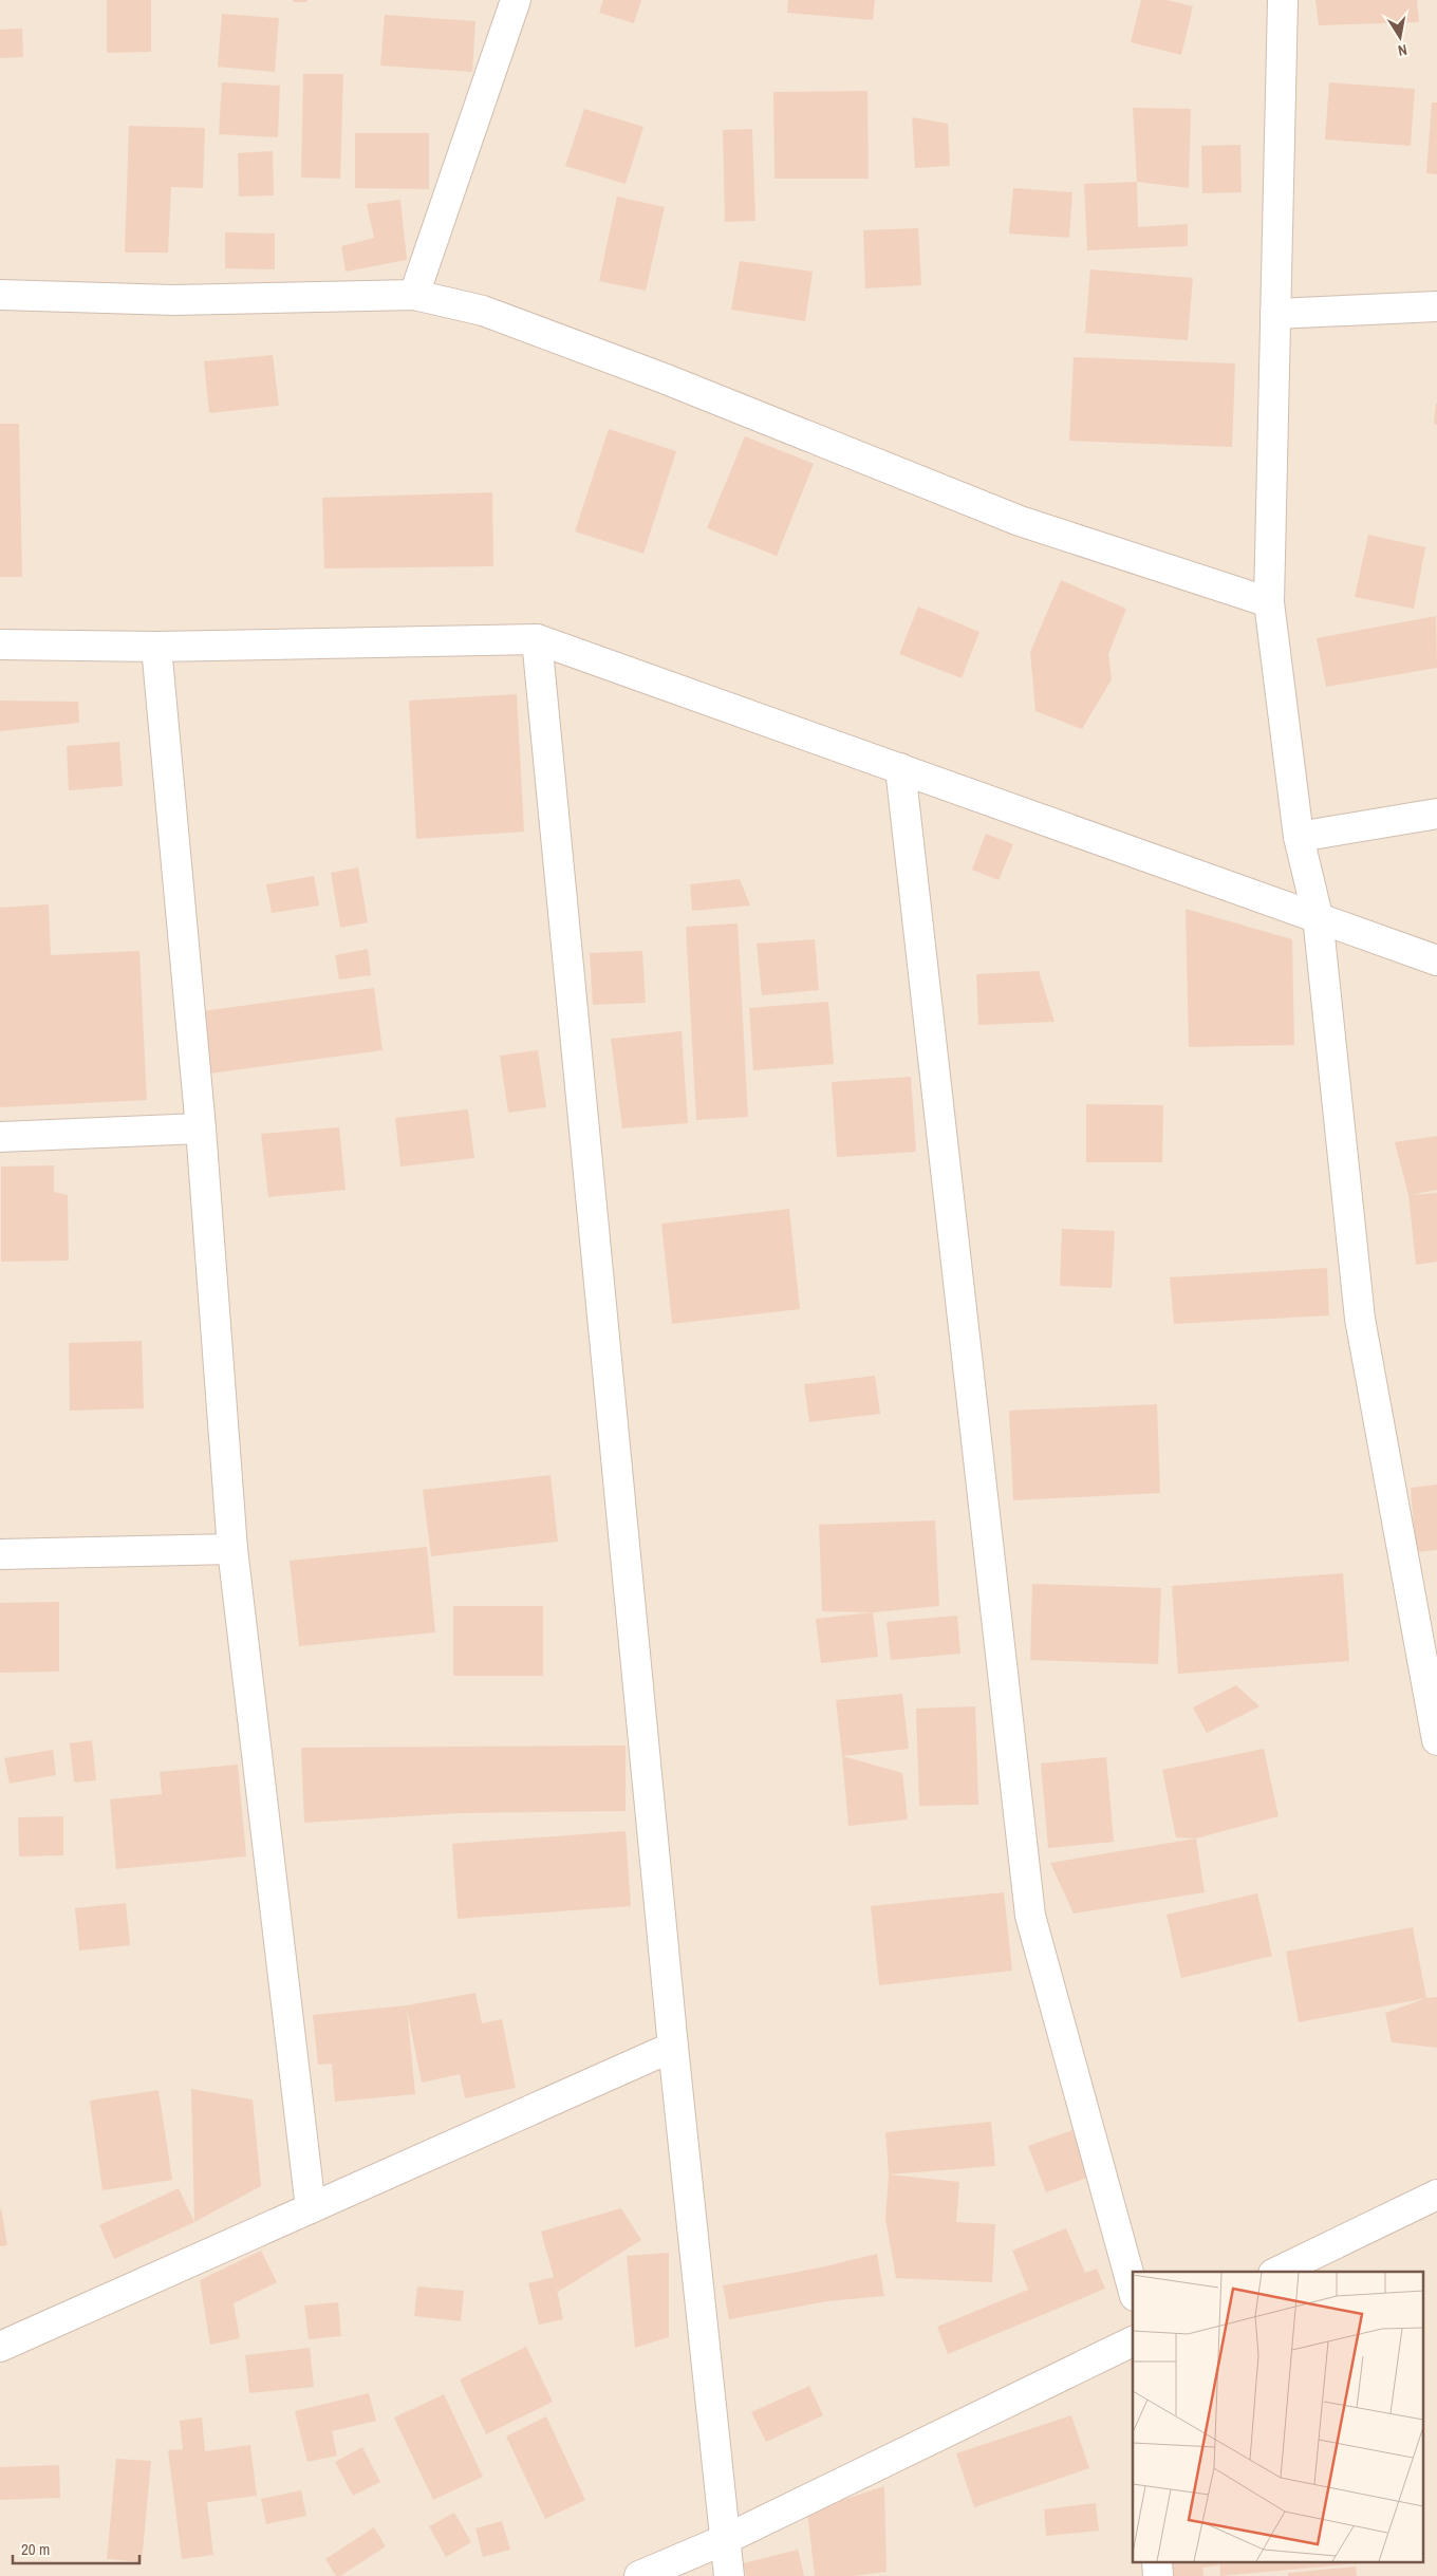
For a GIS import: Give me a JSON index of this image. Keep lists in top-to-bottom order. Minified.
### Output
{"scale_bar":"20 m","north":"bottom"}
